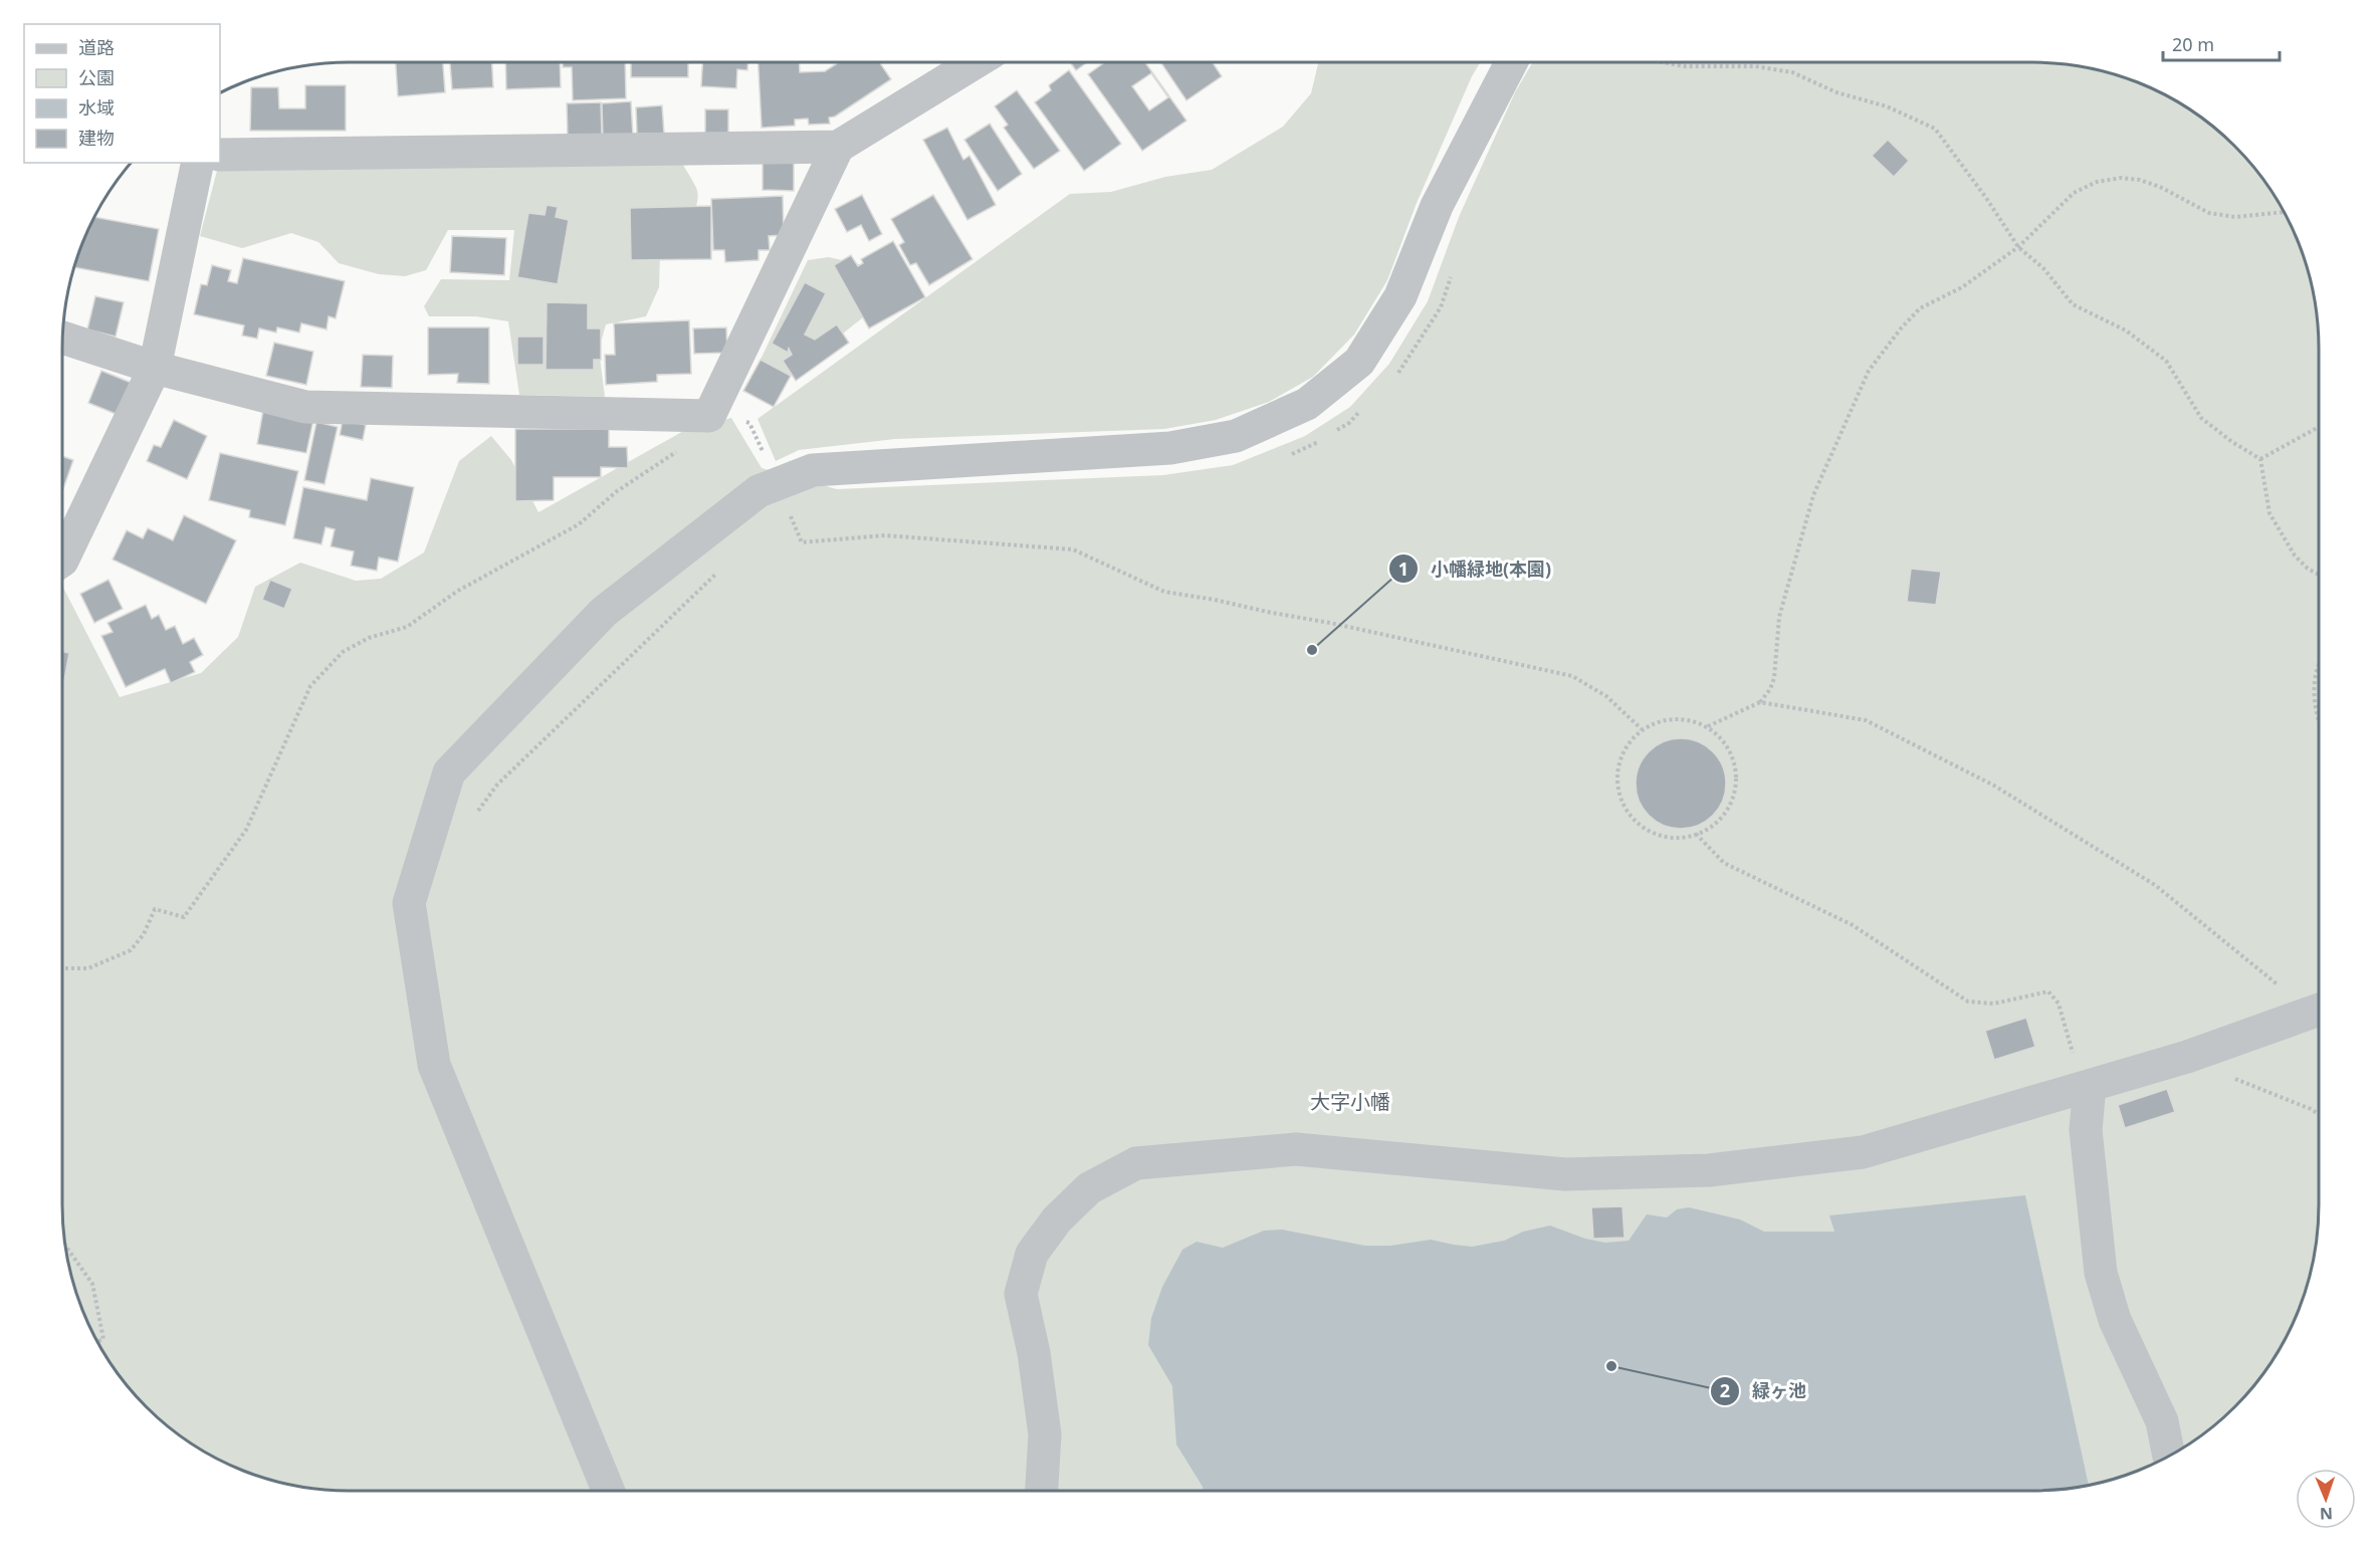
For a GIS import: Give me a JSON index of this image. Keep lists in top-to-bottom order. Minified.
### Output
{"districts":["大字小幡"],"places":["小幡緑地(本園)","緑ヶ池"],"legend":["道路","公園","水域","建物"],"scale_bar":"20 m","north":"bottom"}
